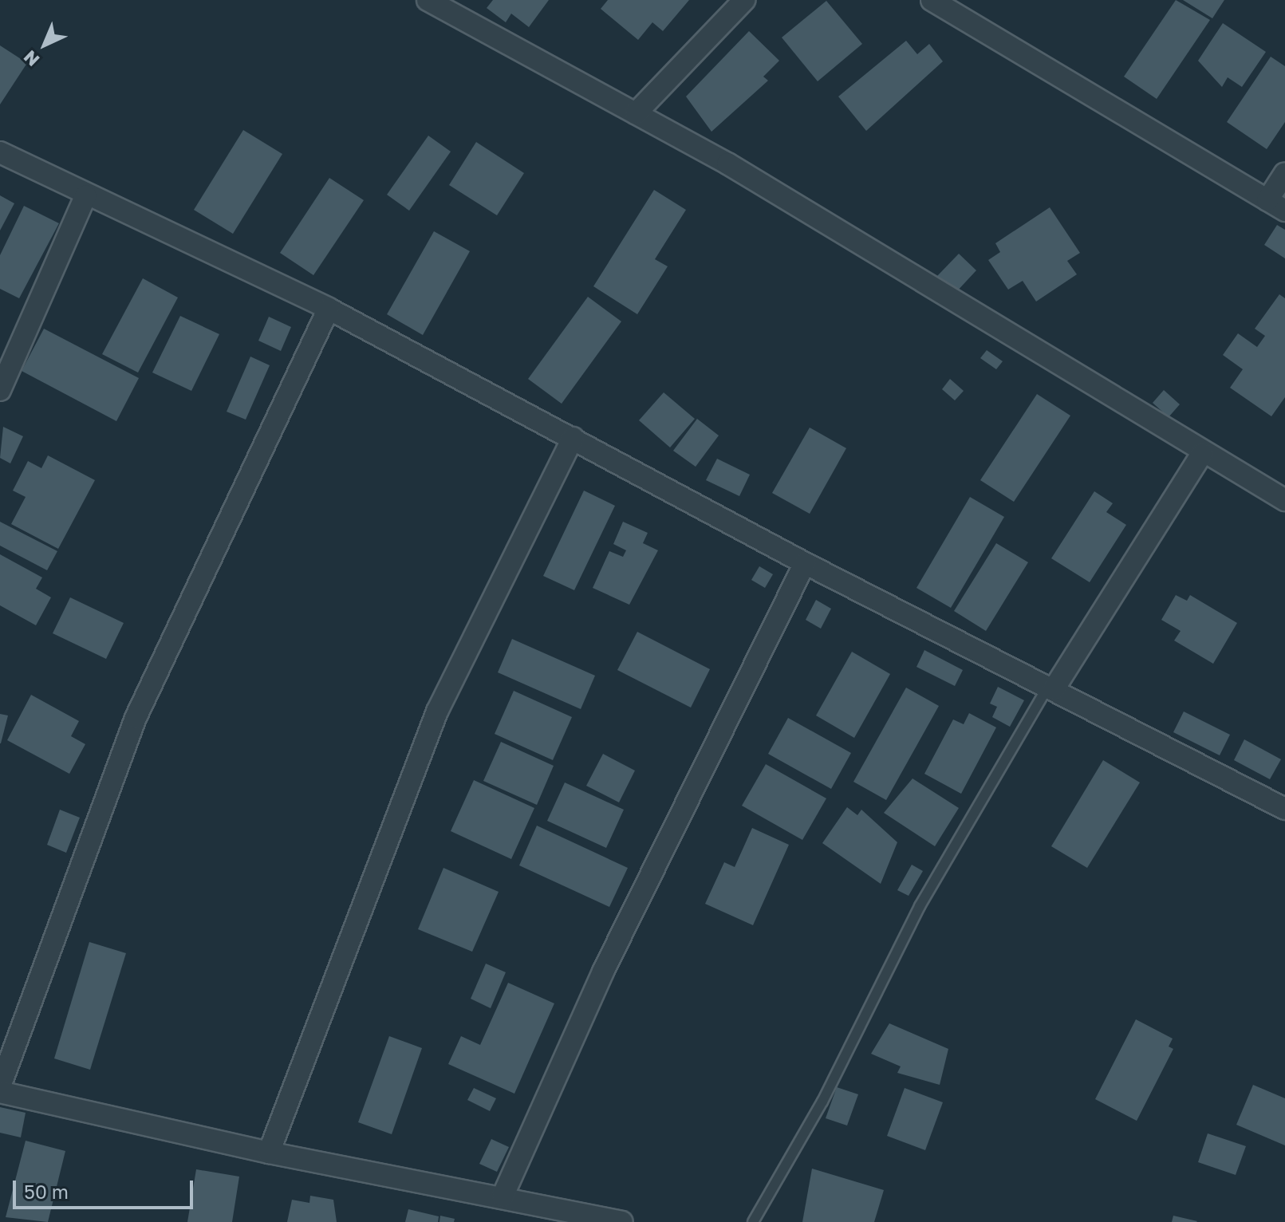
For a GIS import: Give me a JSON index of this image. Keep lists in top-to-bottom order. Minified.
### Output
{"scale_bar":"50 m","north":"bottom left"}
